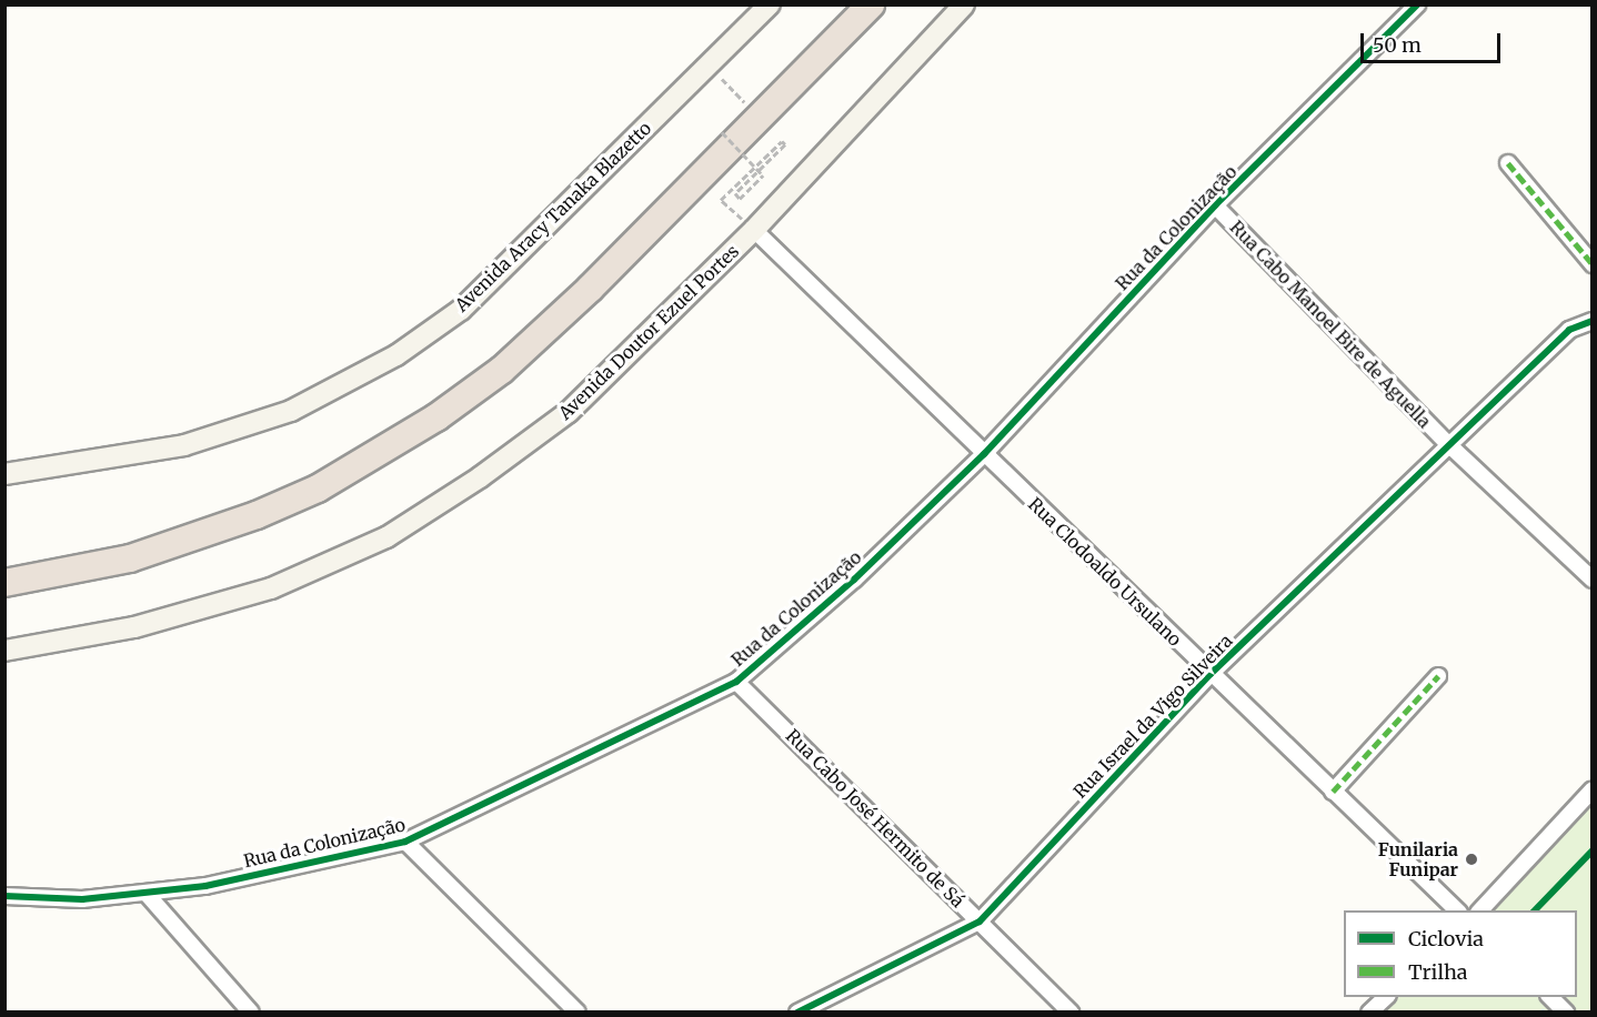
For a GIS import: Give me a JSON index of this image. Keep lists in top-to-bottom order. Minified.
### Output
{"streets":{"main road":["Avenida Aracy Tanaka Blazetto","Avenida Doutor Ezuel Portes"],"street":["Rua da Colonização","Rua Cabo Manoel Bire de Aguella","Rua Clodoaldo Ursulano","Rua Israel da Vigo Silveira","Rua Cabo José Hermito de Sá"]},"crossings":[["Rua da Colonização","Rua Cabo Manoel Bire de Aguella"],["Rua da Colonização","Rua Clodoaldo Ursulano"],["Rua da Colonização","Rua Cabo José Hermito de Sá"],["Rua Cabo Manoel Bire de Aguella","Rua Israel da Vigo Silveira"],["Avenida Doutor Ezuel Portes","Rua Clodoaldo Ursulano"],["Rua Clodoaldo Ursulano","Rua Israel da Vigo Silveira"],["Rua Israel da Vigo Silveira","Rua Cabo José Hermito de Sá"]],"places":["Funilaria Funipar"],"legend":["Ciclovia","Trilha"],"scale_bar":"50 m"}
